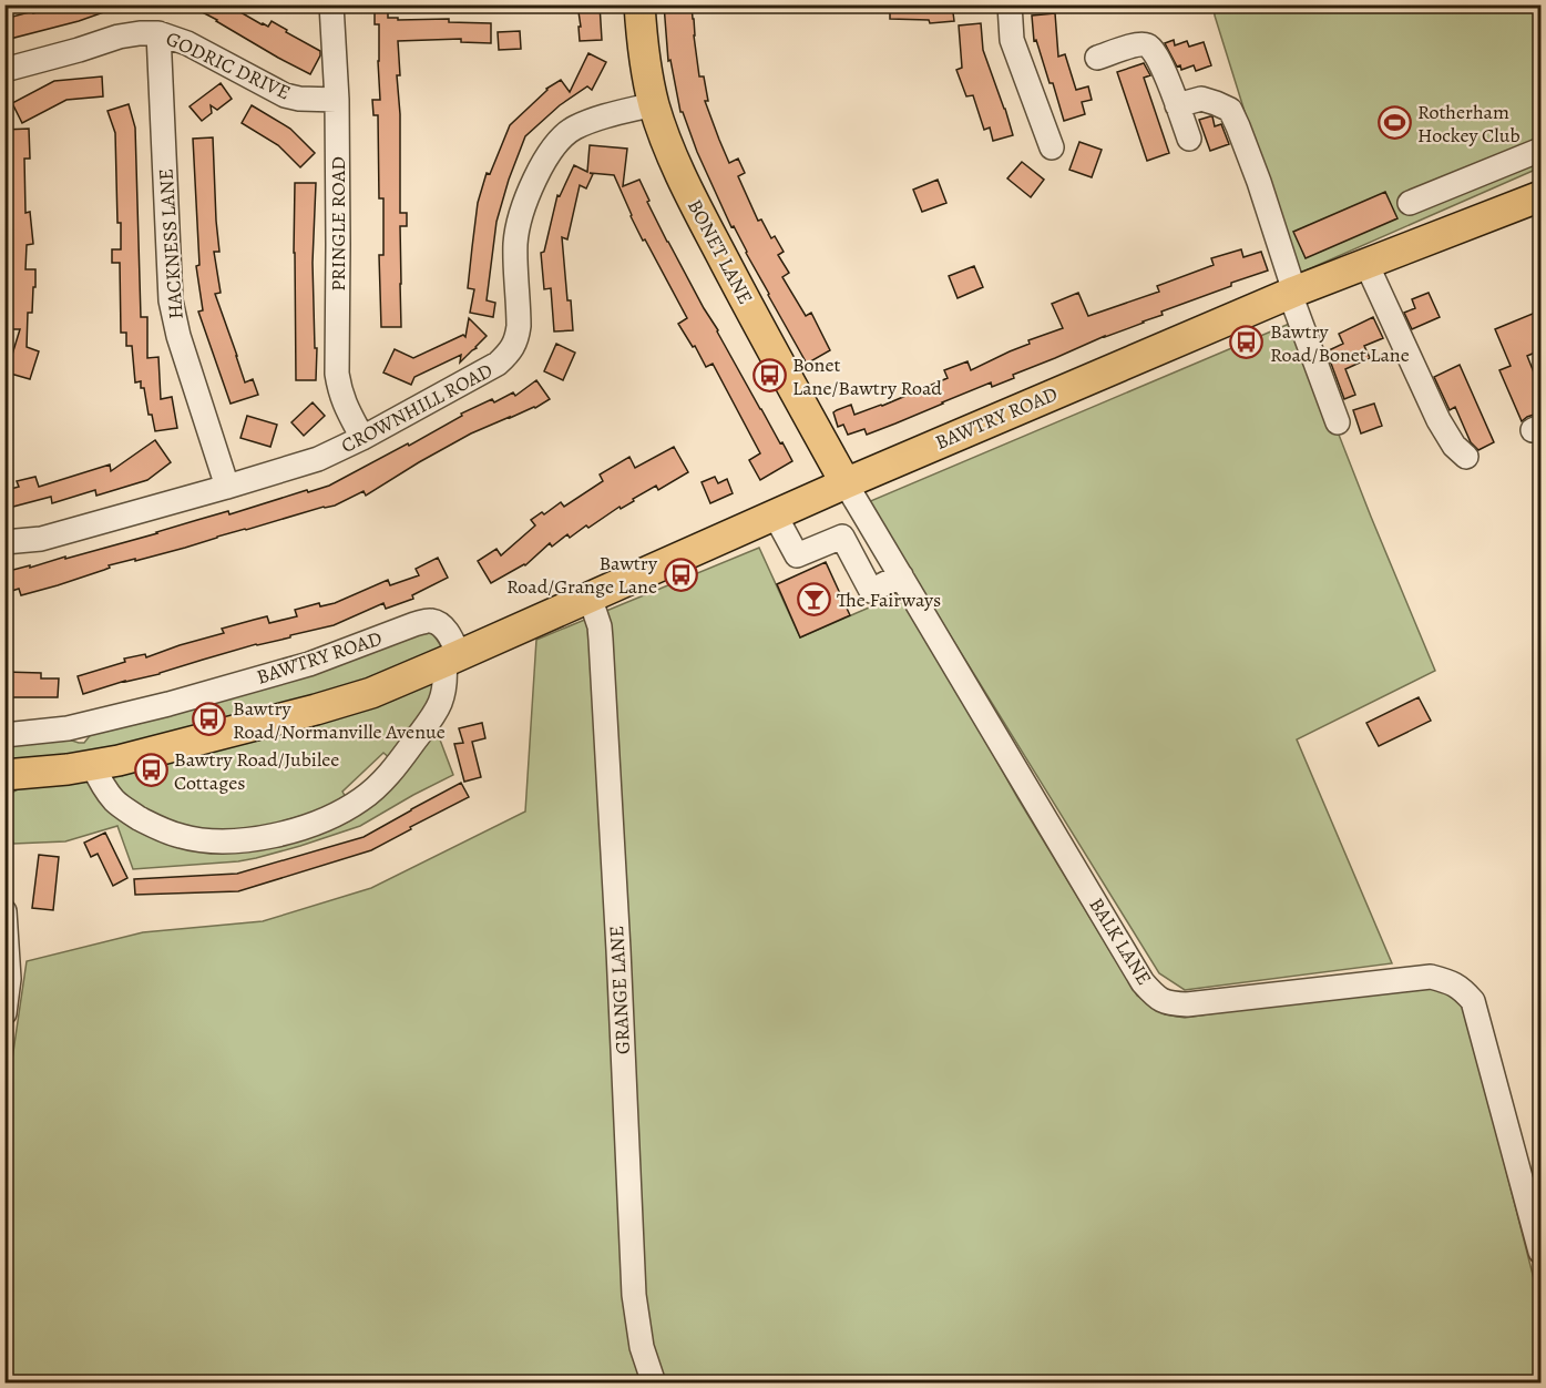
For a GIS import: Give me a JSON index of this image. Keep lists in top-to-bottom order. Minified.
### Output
{"streets":{"main road":["BONET LANE","BAWTRY ROAD"],"street":["GODRIC DRIVE","PRINGLE ROAD","HACKNESS LANE","CROWNHILL ROAD","BALK LANE","GRANGE LANE"]},"crossings":[["GODRIC DRIVE","PRINGLE ROAD"],["GODRIC DRIVE","HACKNESS LANE"],["PRINGLE ROAD","CROWNHILL ROAD"],["HACKNESS LANE","CROWNHILL ROAD"],["BONET LANE","CROWNHILL ROAD"],["BONET LANE","BAWTRY ROAD"],["BONET LANE","BALK LANE"],["BAWTRY ROAD","BALK LANE"],["BAWTRY ROAD","GRANGE LANE"]],"places":{"sports":["Rotherham Hockey Club"],"bus stop":["Bawtry Road/Bonet Lane","Bonet Lane/Bawtry Road","Bawtry Road/Grange Lane","Bawtry Road/Normanville Avenue","Bawtry Road/Jubilee Cottages"],"bar":["The Fairways"]}}
